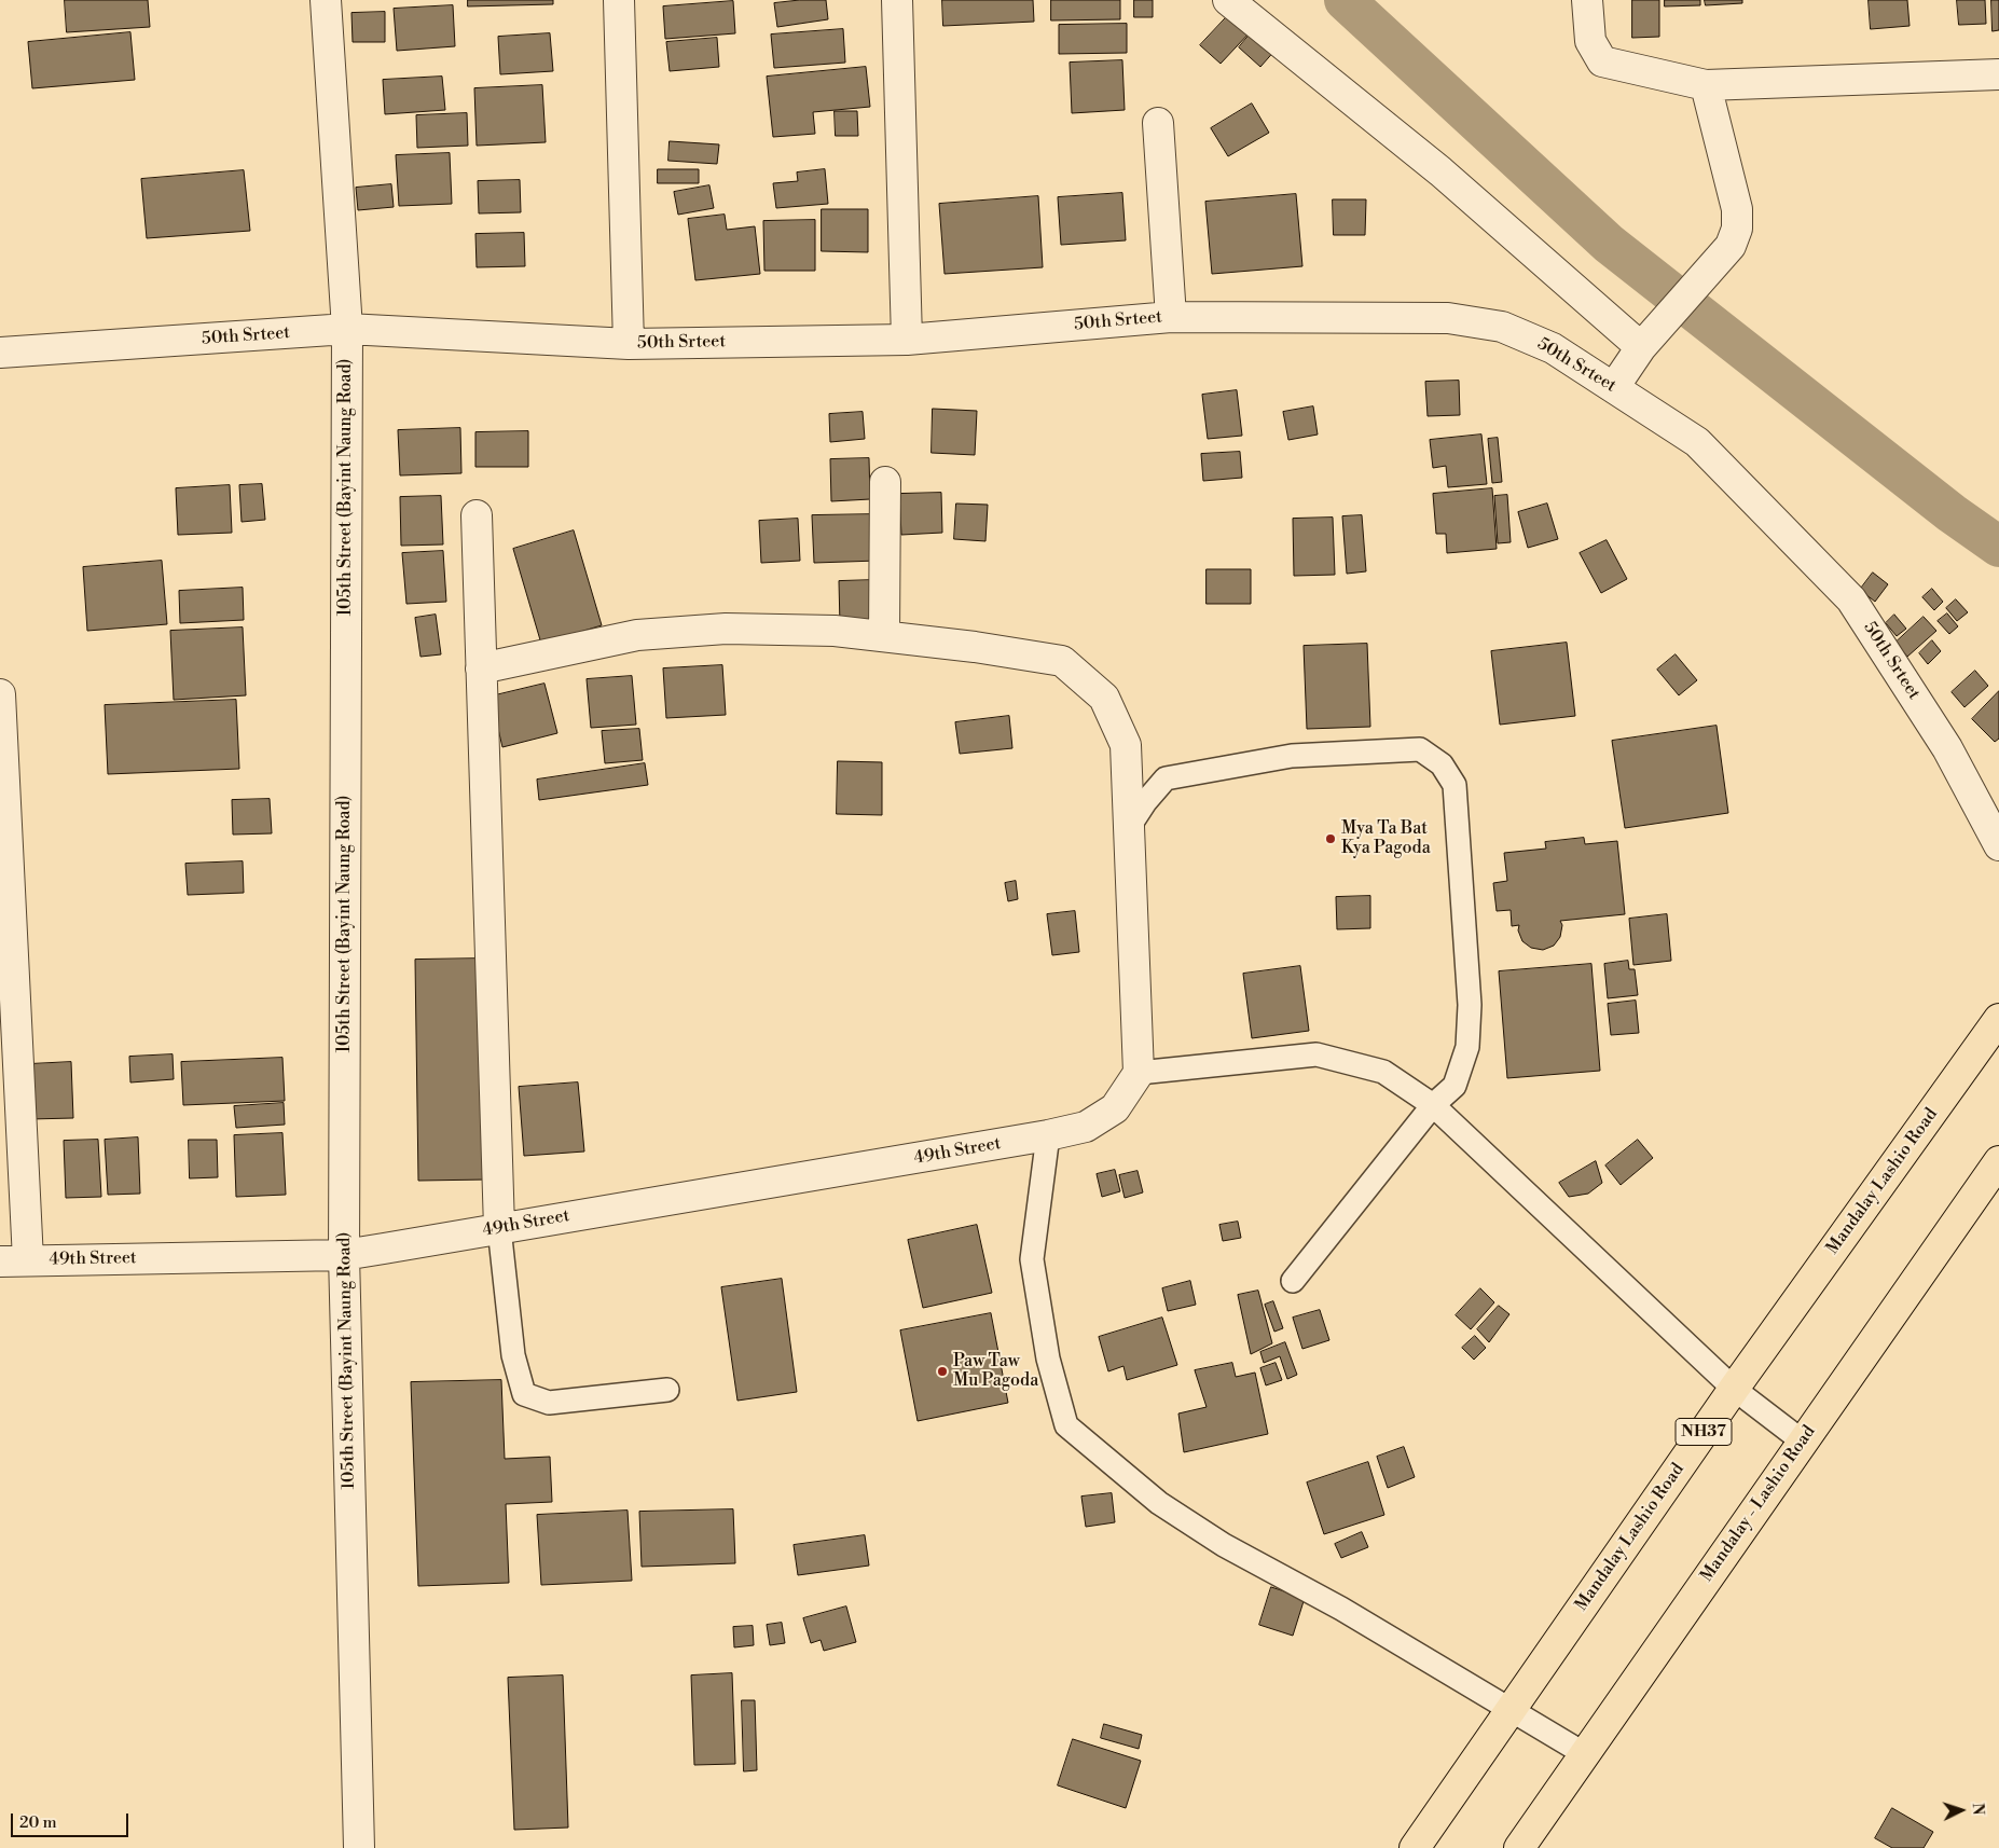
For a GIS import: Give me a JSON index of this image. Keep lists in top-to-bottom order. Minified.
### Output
{"streets":{"highway":["Mandalay Lashio Road","NH37","Mandalay - Lashio Road"],"street":["50th Srteet","105th Street (Bayint Naung Road)","49th Street"]},"crossings":[["50th Srteet","105th Street (Bayint Naung Road)"],["105th Street (Bayint Naung Road)","49th Street"]],"places":["Mya Ta Bat Kya Pagoda","Paw Taw Mu Pagoda"],"scale_bar":"20 m","north":"right"}
